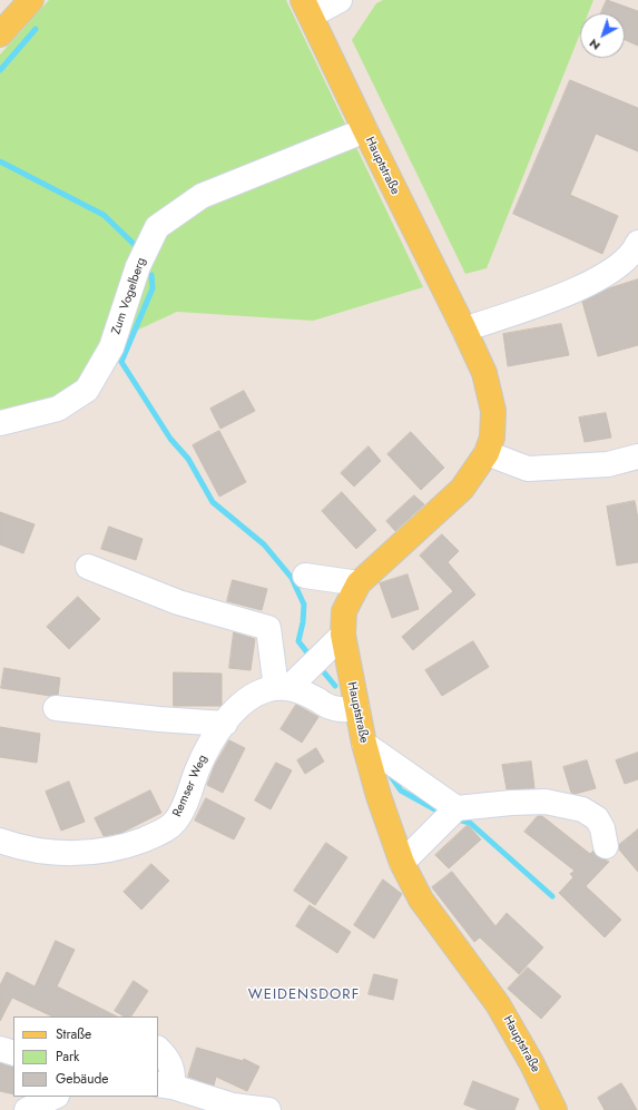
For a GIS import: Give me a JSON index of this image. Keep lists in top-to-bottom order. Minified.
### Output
{"streets":{"main road":["Hauptstraße"],"street":["Zum Vogelberg","Remser Weg"]},"crossings":[["Hauptstraße","Zum Vogelberg"]],"districts":["WEIDENSDORF"],"legend":["Straße","Park","Gebäude"],"north":"bottom left"}
